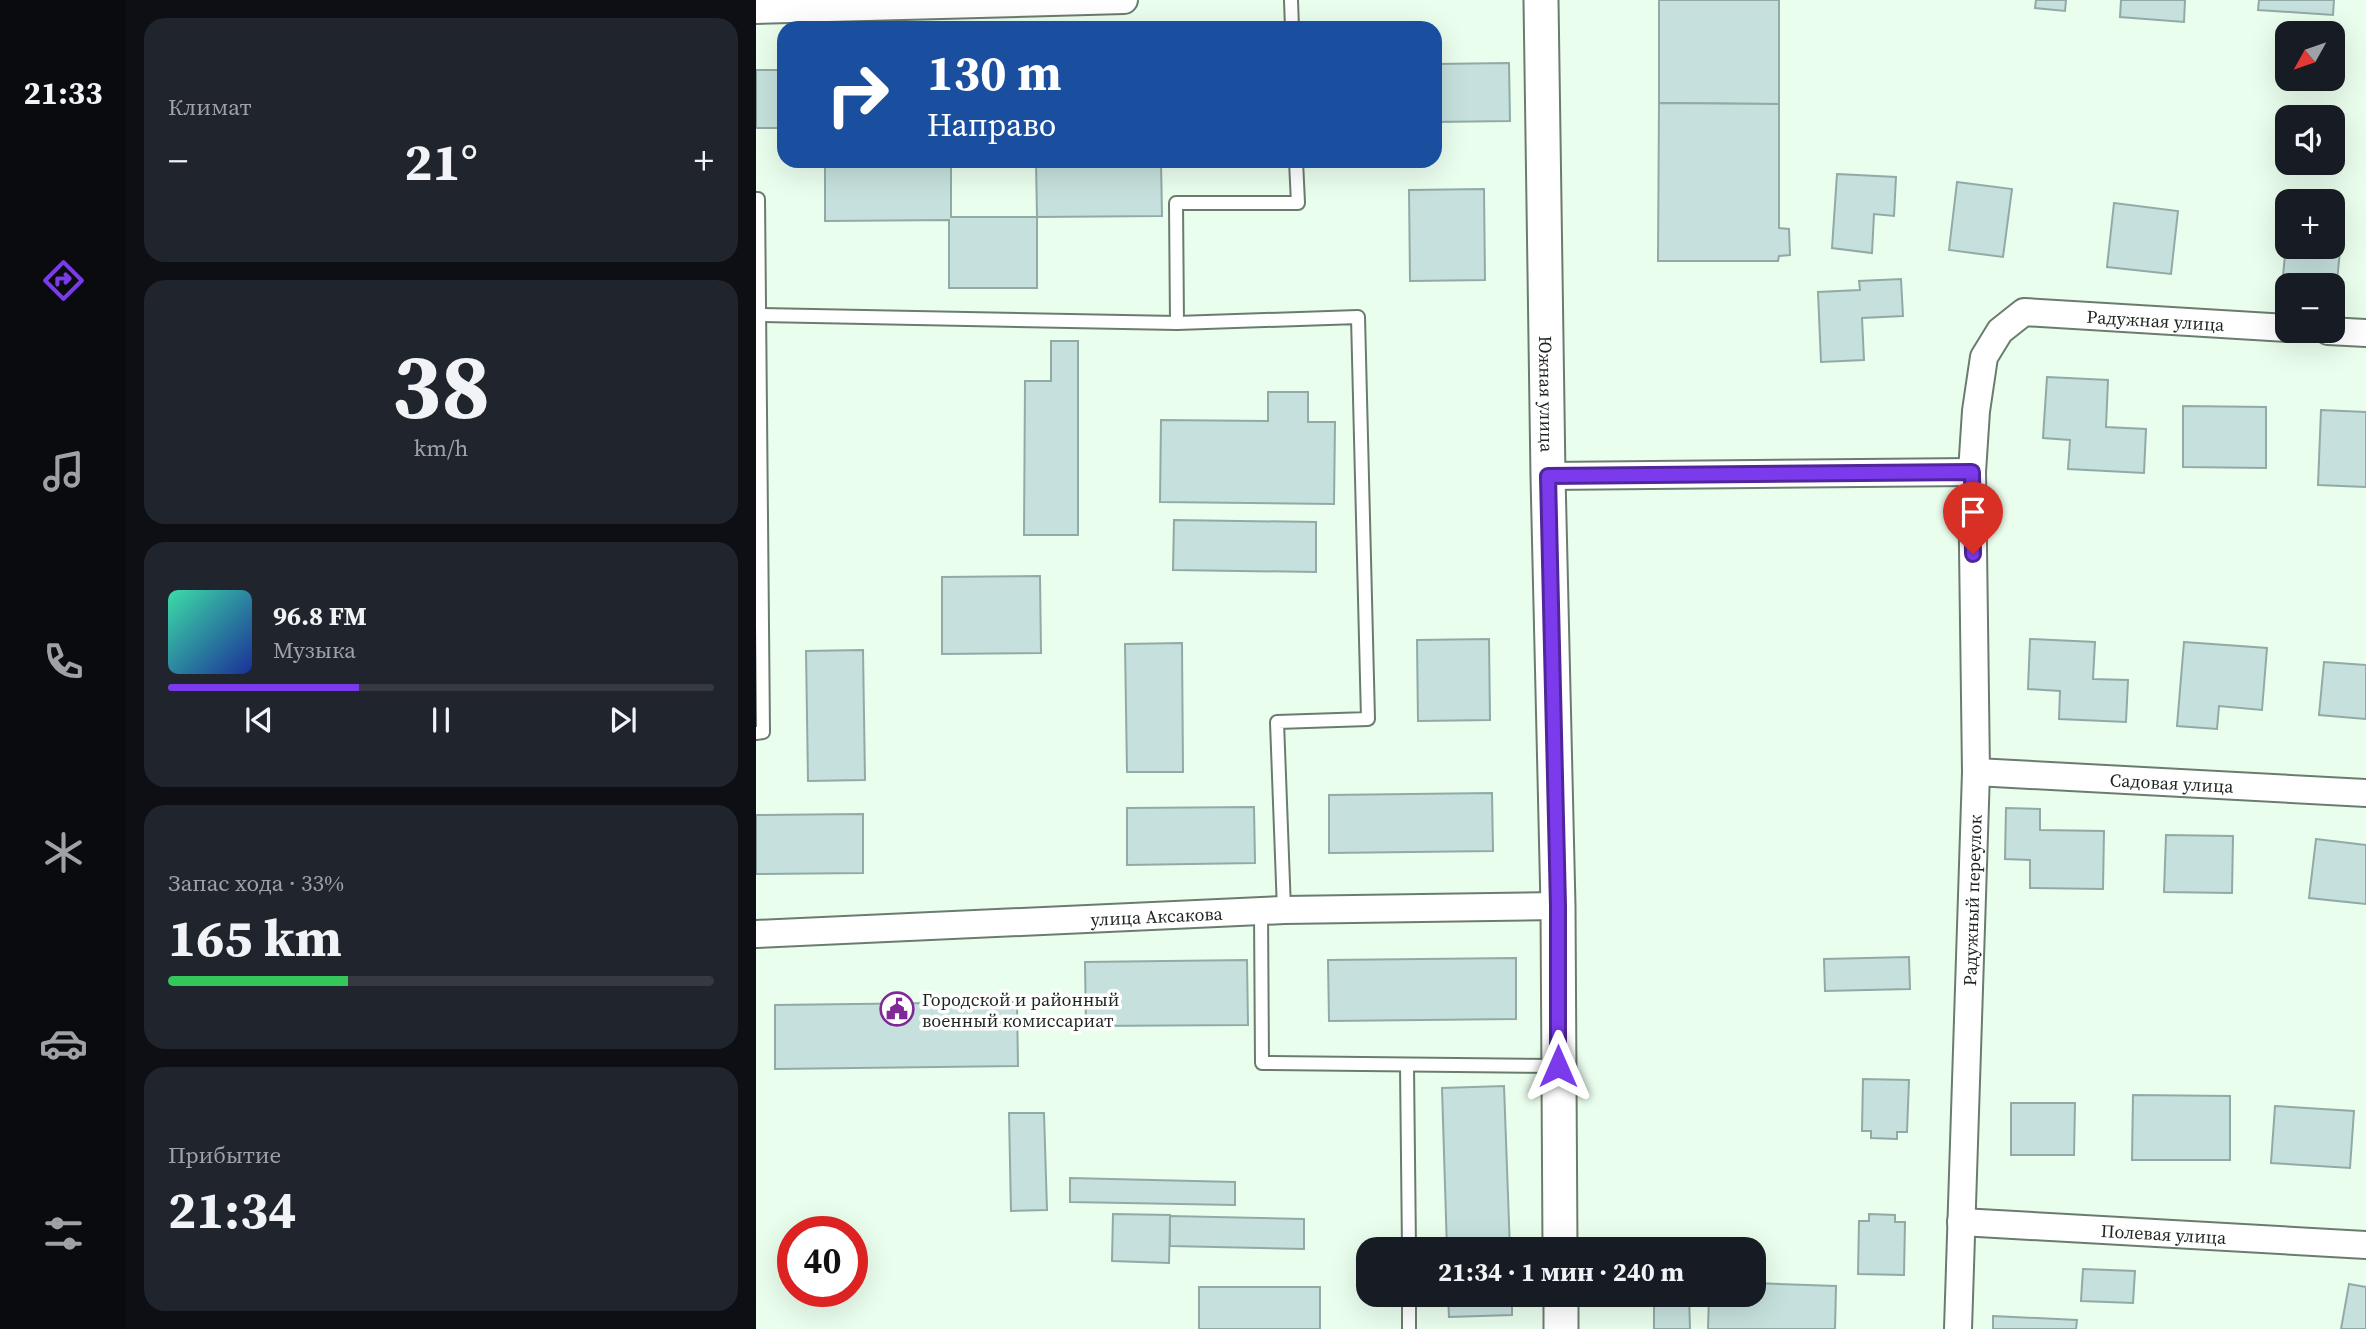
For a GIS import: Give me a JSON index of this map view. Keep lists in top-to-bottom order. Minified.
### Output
{"streets":{"street":["Радужная улица","Южная улица","Садовая улица","Радужный переулок","улица Аксакова","Полевая улица"]},"crossings":[["Радужная улица","Радужный переулок"],["Южная улица","улица Аксакова"],["Садовая улица","Радужный переулок"],["Радужный переулок","Полевая улица"]],"places":{"public building":["Городской и районный военный комиссариат"]},"north":"bottom left","page":{"tabs":"21:33","tile":["Климат",["38","km/h"],["Запас хода · 33%","165 km"],["Прибытие","21:34"]],"map_buttons":["+","−"],"turn":["130 m","Направо"],"heat":["−","21°","+"],"song":["96.8 FM","Музыка"],"limit":"40","trip":"21:34 · 1 мин · 240 m"}}
